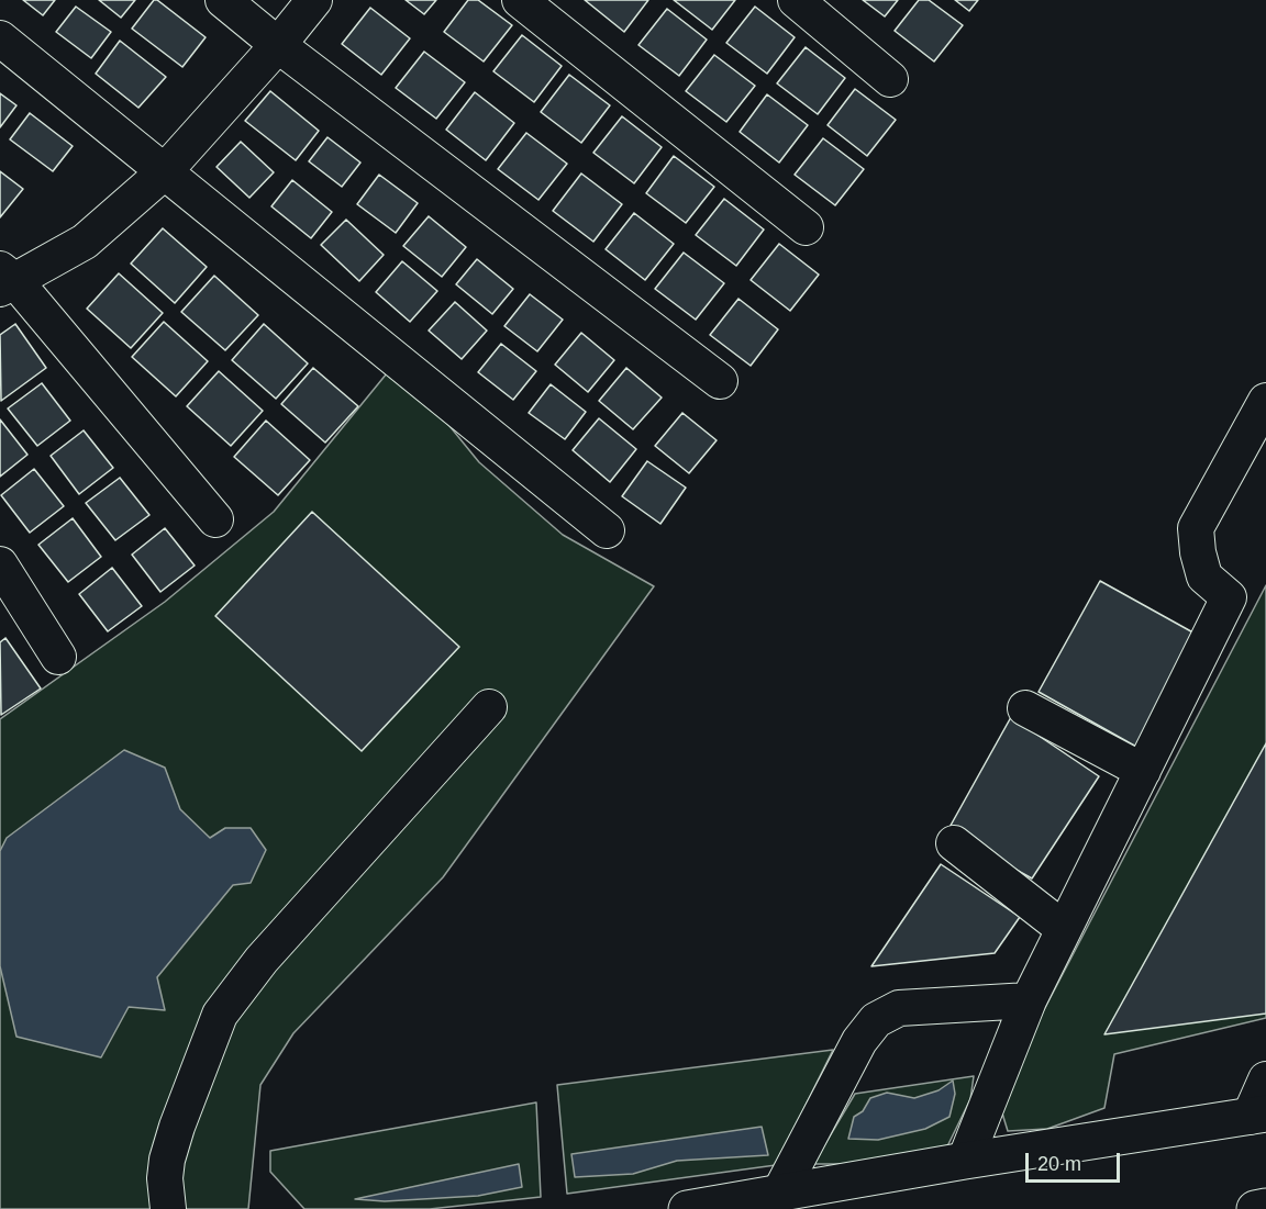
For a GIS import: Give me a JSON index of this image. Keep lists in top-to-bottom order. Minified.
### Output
{"scale_bar":"20 m"}
